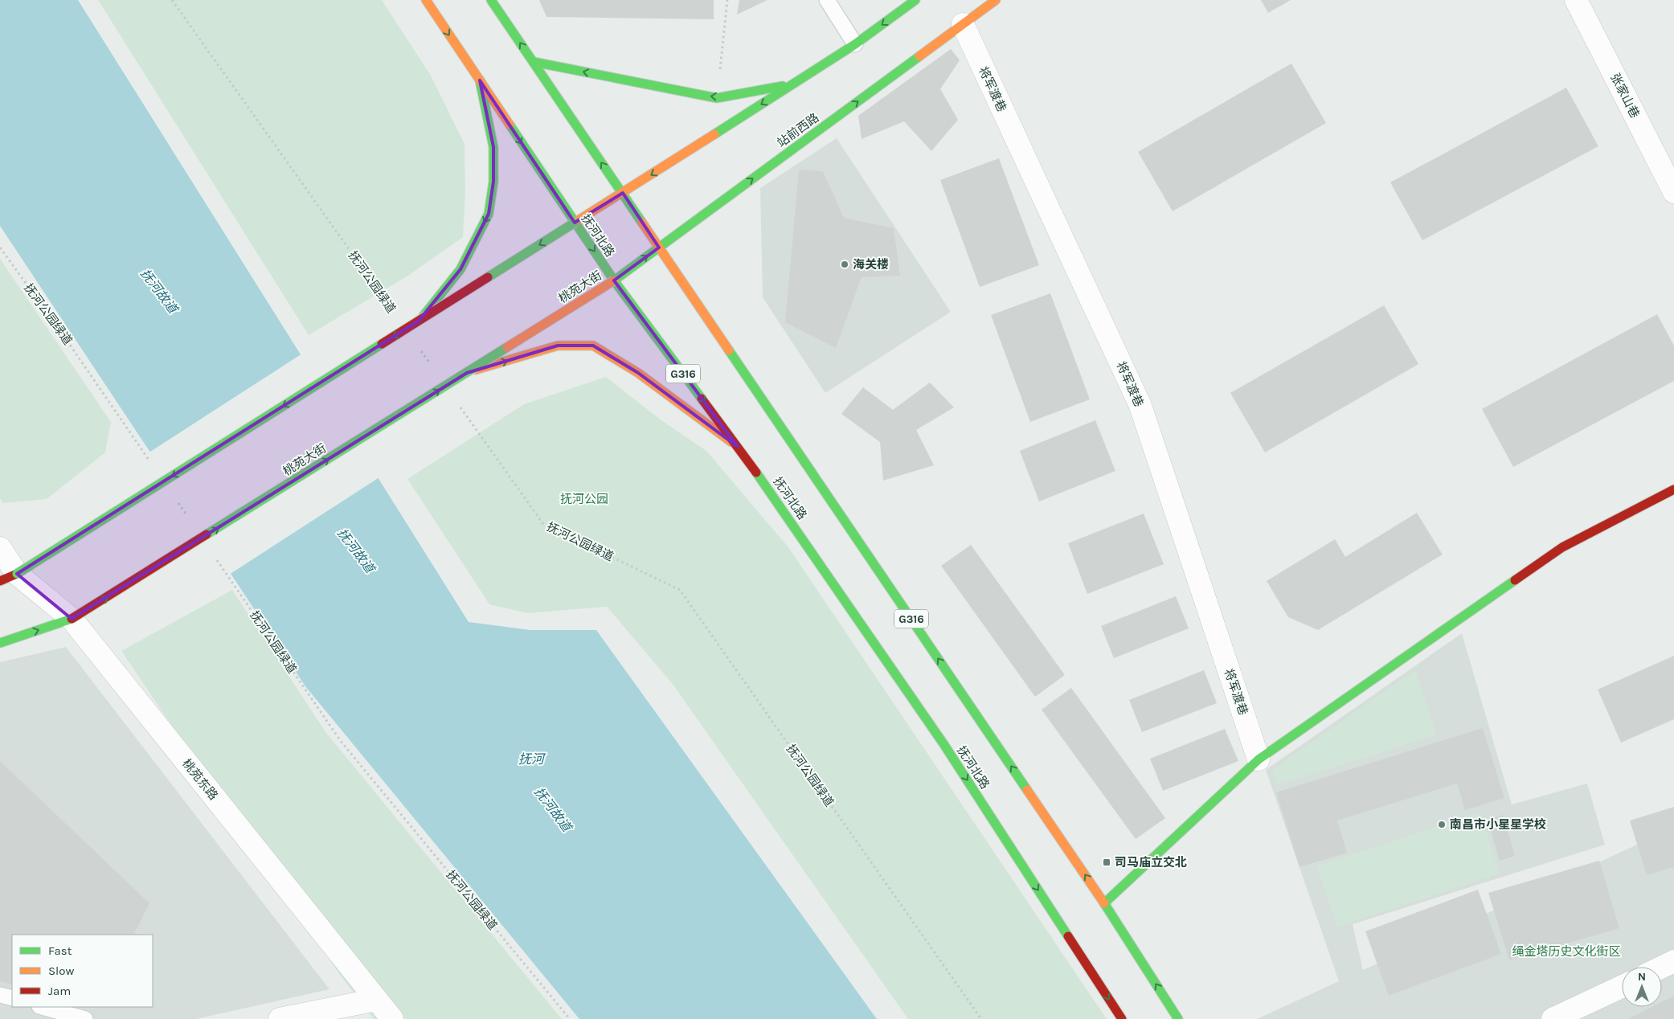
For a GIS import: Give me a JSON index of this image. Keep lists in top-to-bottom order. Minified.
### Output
{"streets":{"main road":["站前西路","抚河北路","桃苑大街","G316"],"street":["将军渡巷","张家山巷","桃苑东路"],"path":["抚河公园绿道"]},"crossings":[["将军渡巷","站前西路"],["站前西路","抚河北路"],["站前西路","桃苑大街"],["站前西路","G316"],["抚河北路","桃苑大街"],["桃苑大街","桃苑东路"]],"water":["抚河故道","抚河"],"parks":["抚河公园","绳金塔历史文化街区"],"places":{"other":["海关楼","南昌市小星星学校"],"transit":["司马庙立交北"]},"legend":["Fast","Slow","Jam"],"north":"top"}
